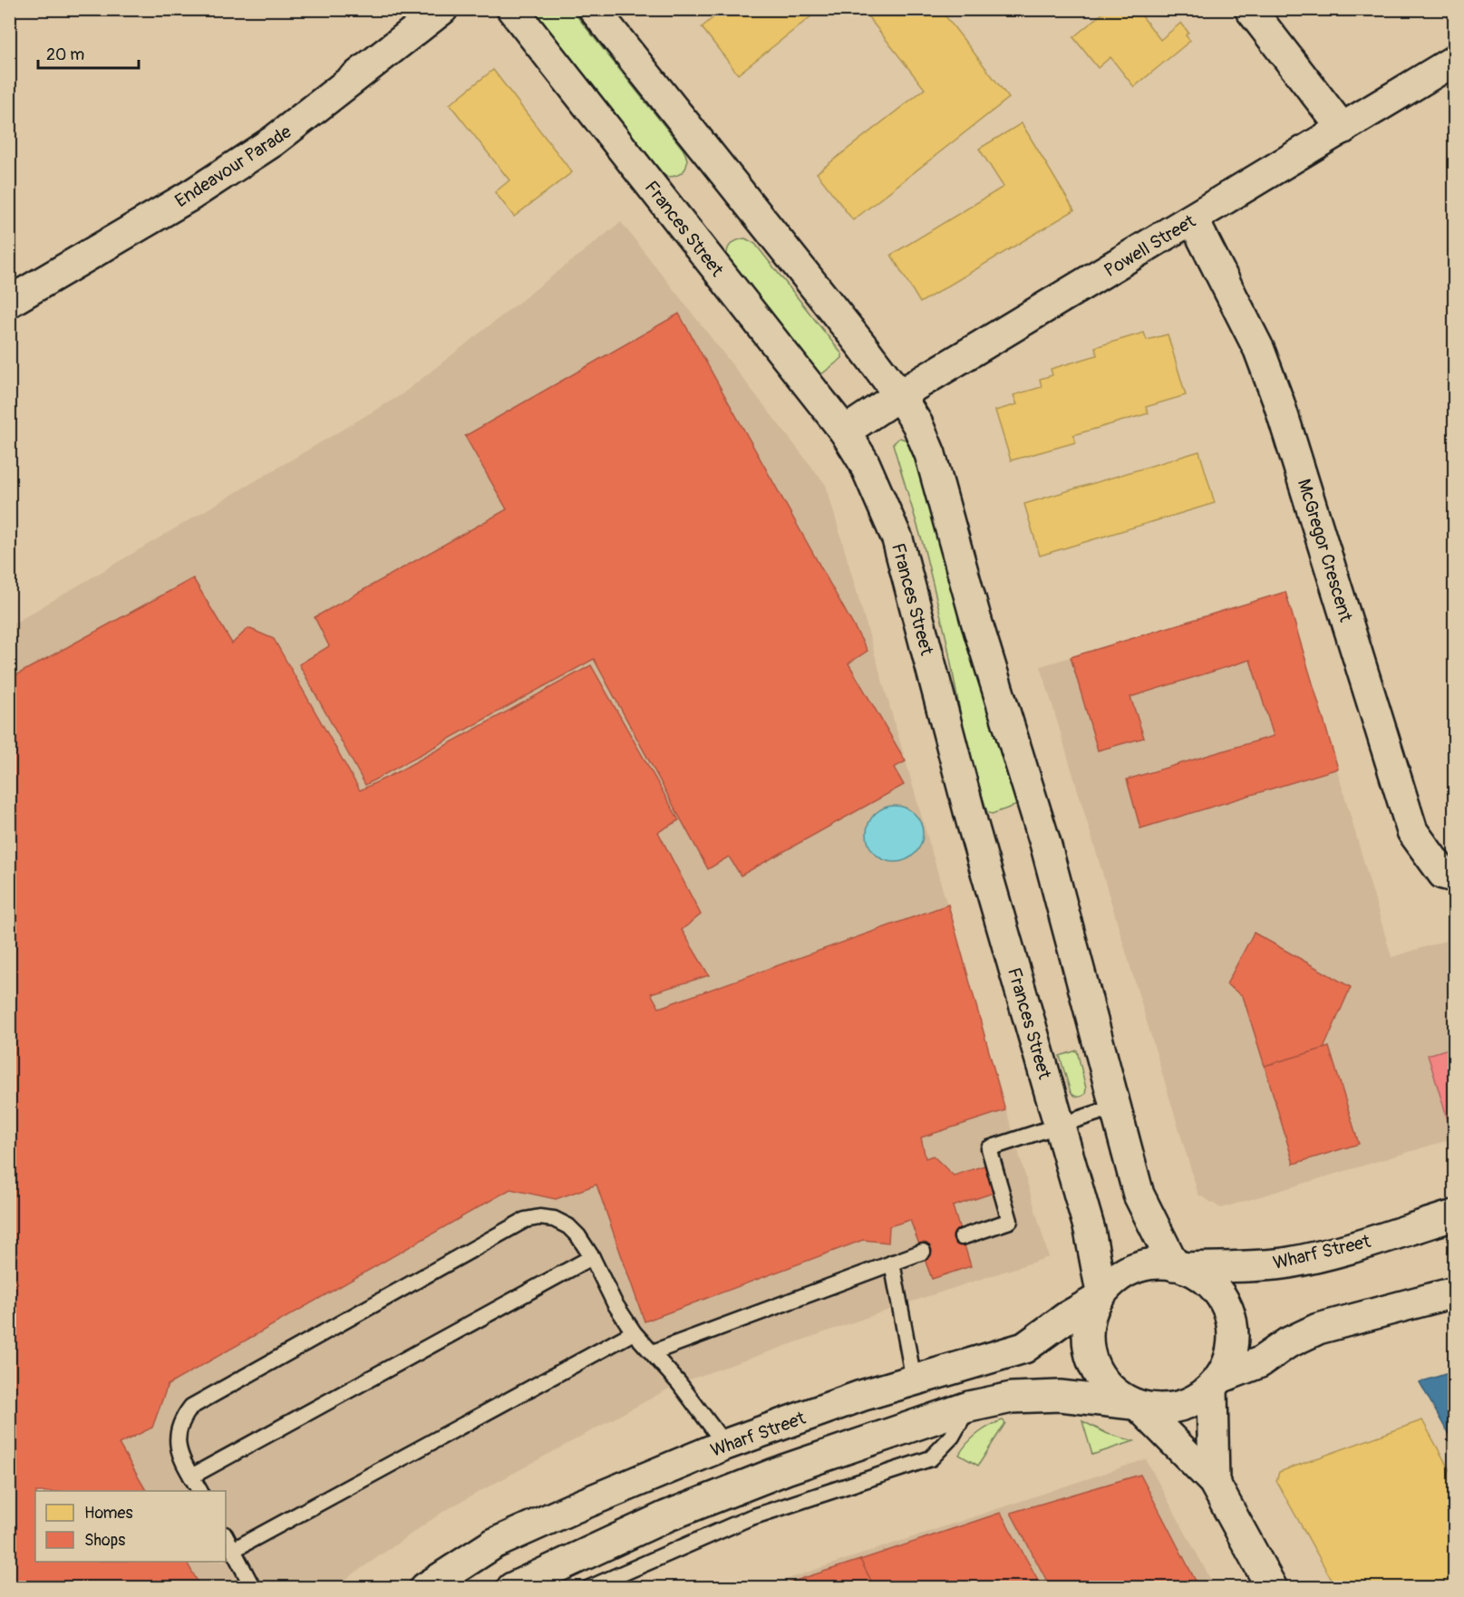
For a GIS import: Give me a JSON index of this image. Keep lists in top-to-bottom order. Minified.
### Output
{"streets":{"street":["Endeavour Parade","Frances Street","Powell Street","McGregor Crescent","Wharf Street"]},"crossings":[["Frances Street","Powell Street"],["Frances Street","Wharf Street"],["Powell Street","McGregor Crescent"]],"legend":["Homes","Shops"],"scale_bar":"20 m"}
